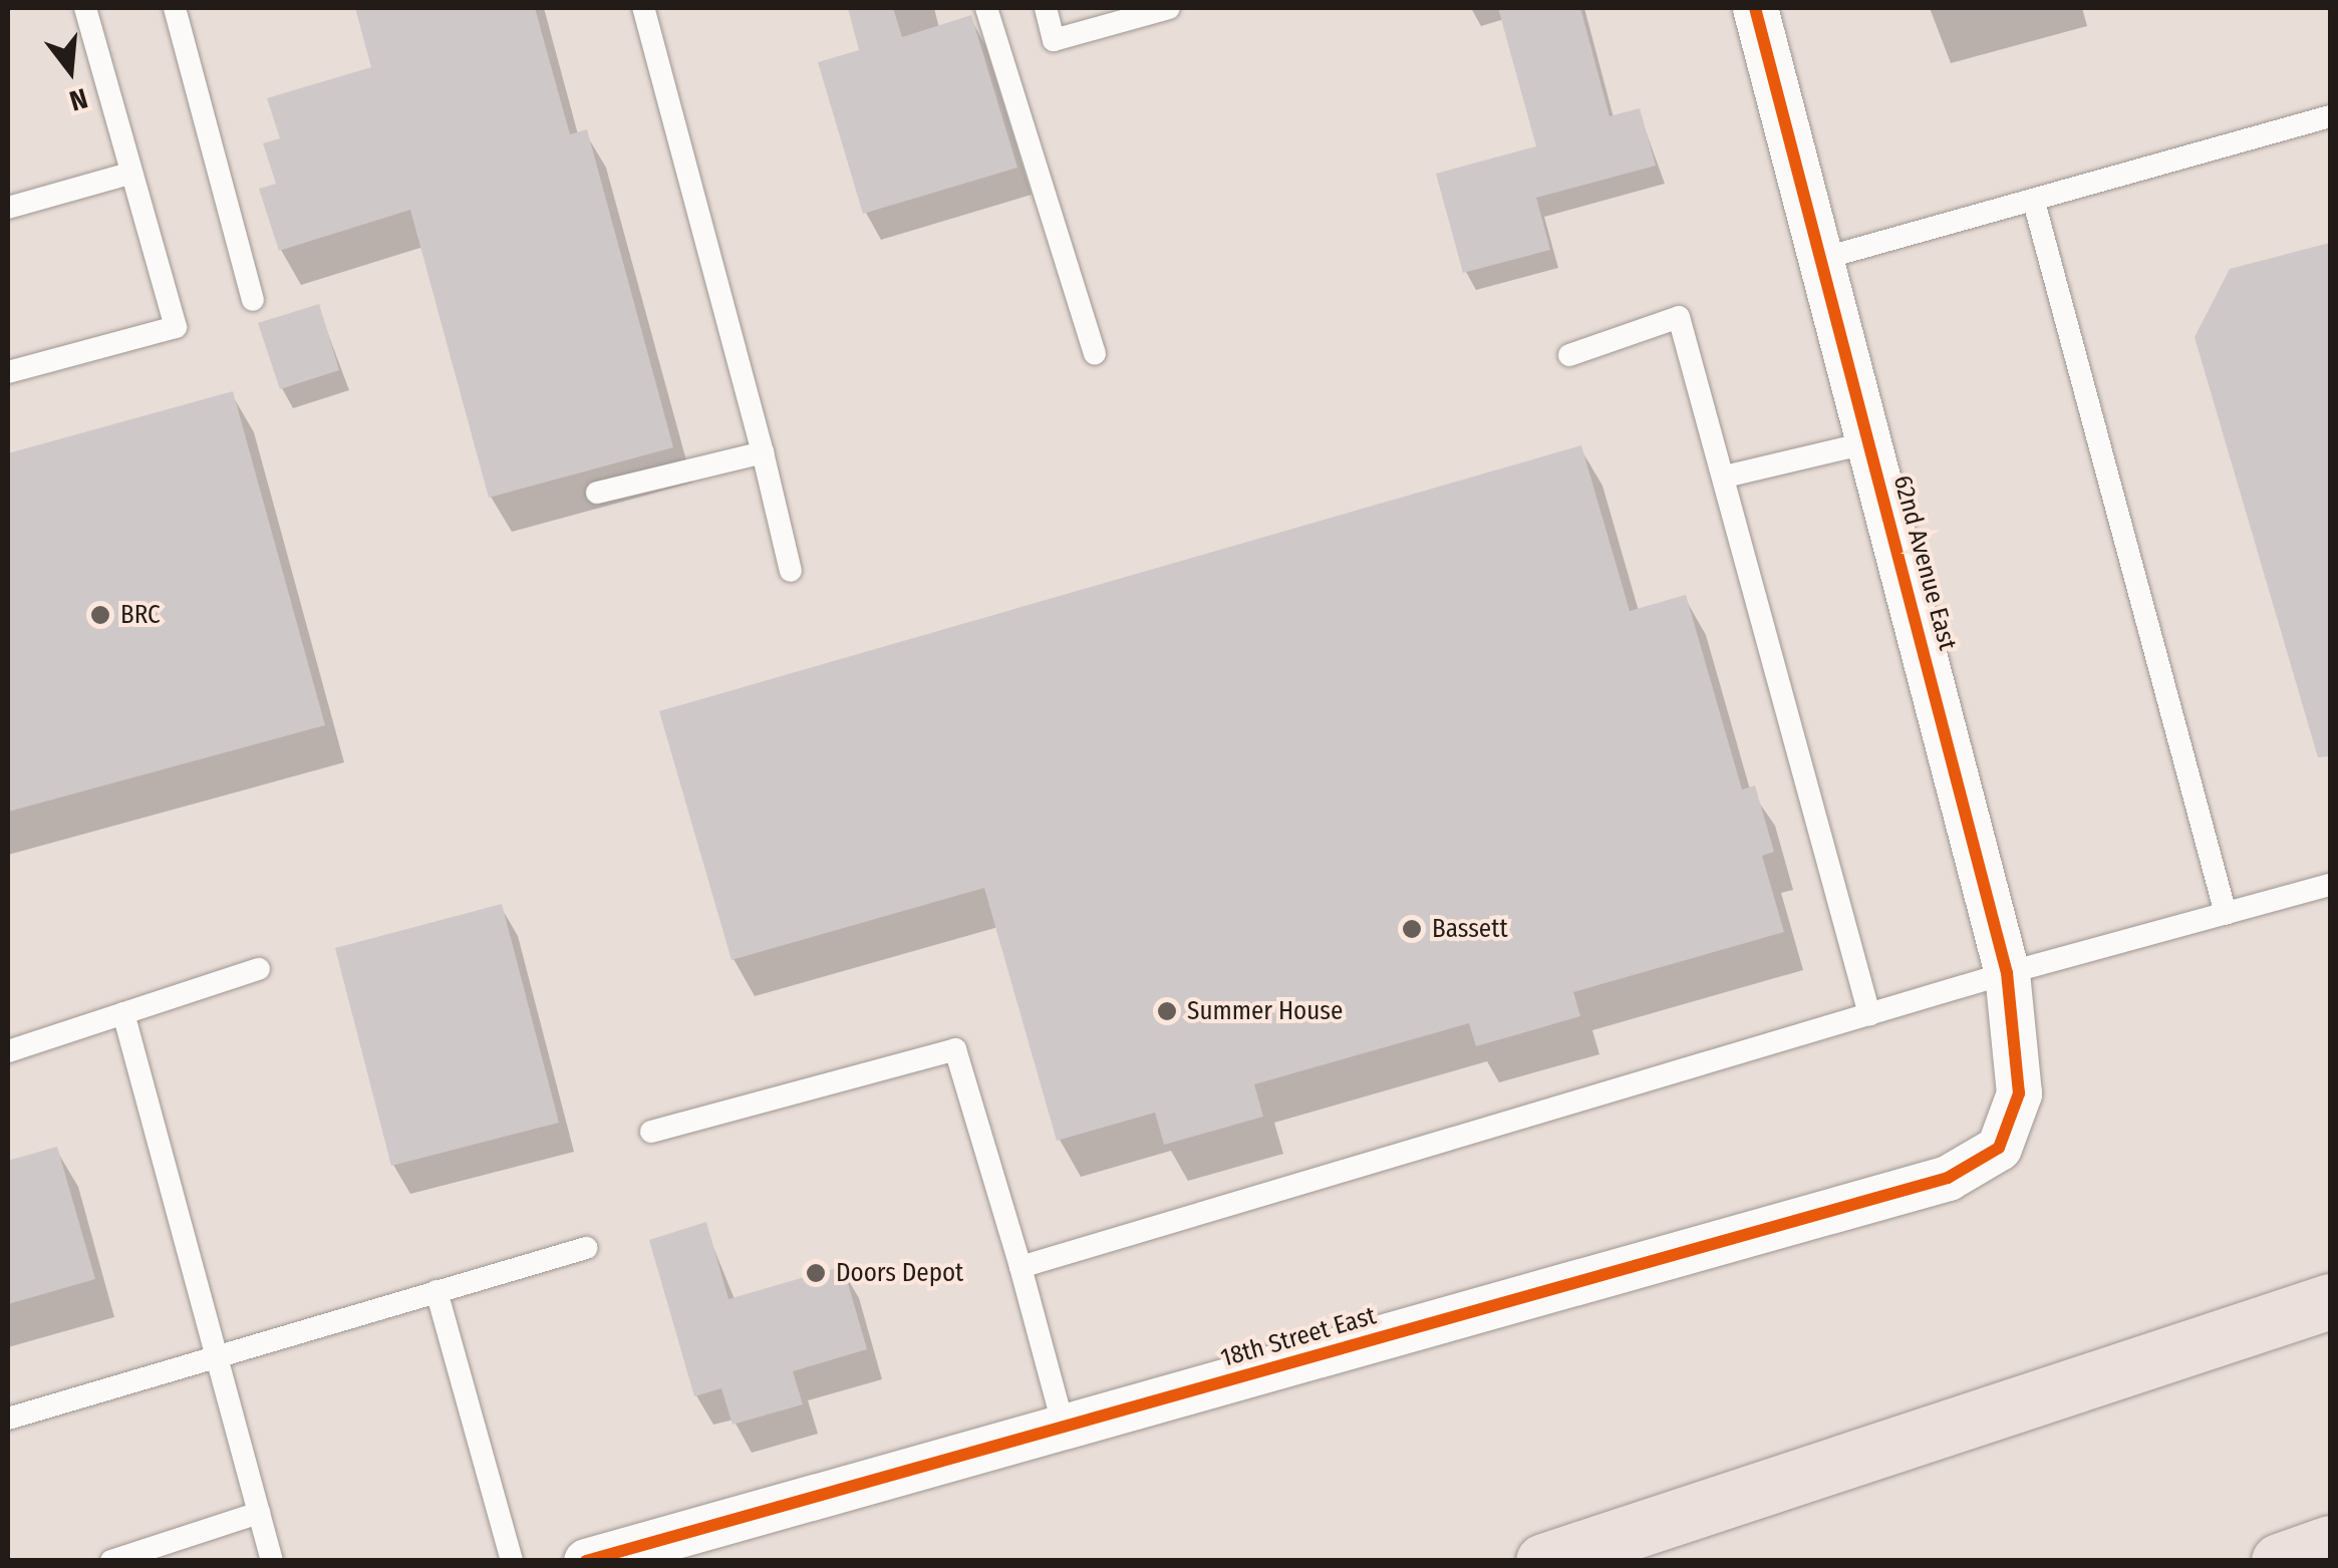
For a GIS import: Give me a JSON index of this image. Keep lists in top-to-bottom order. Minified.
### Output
{"streets":{"street":["62nd Avenue East","18th Street East"]},"crossings":[["62nd Avenue East","18th Street East"]],"places":["BRC","Bassett","Summer House","Doors Depot"],"north":"bottom"}
